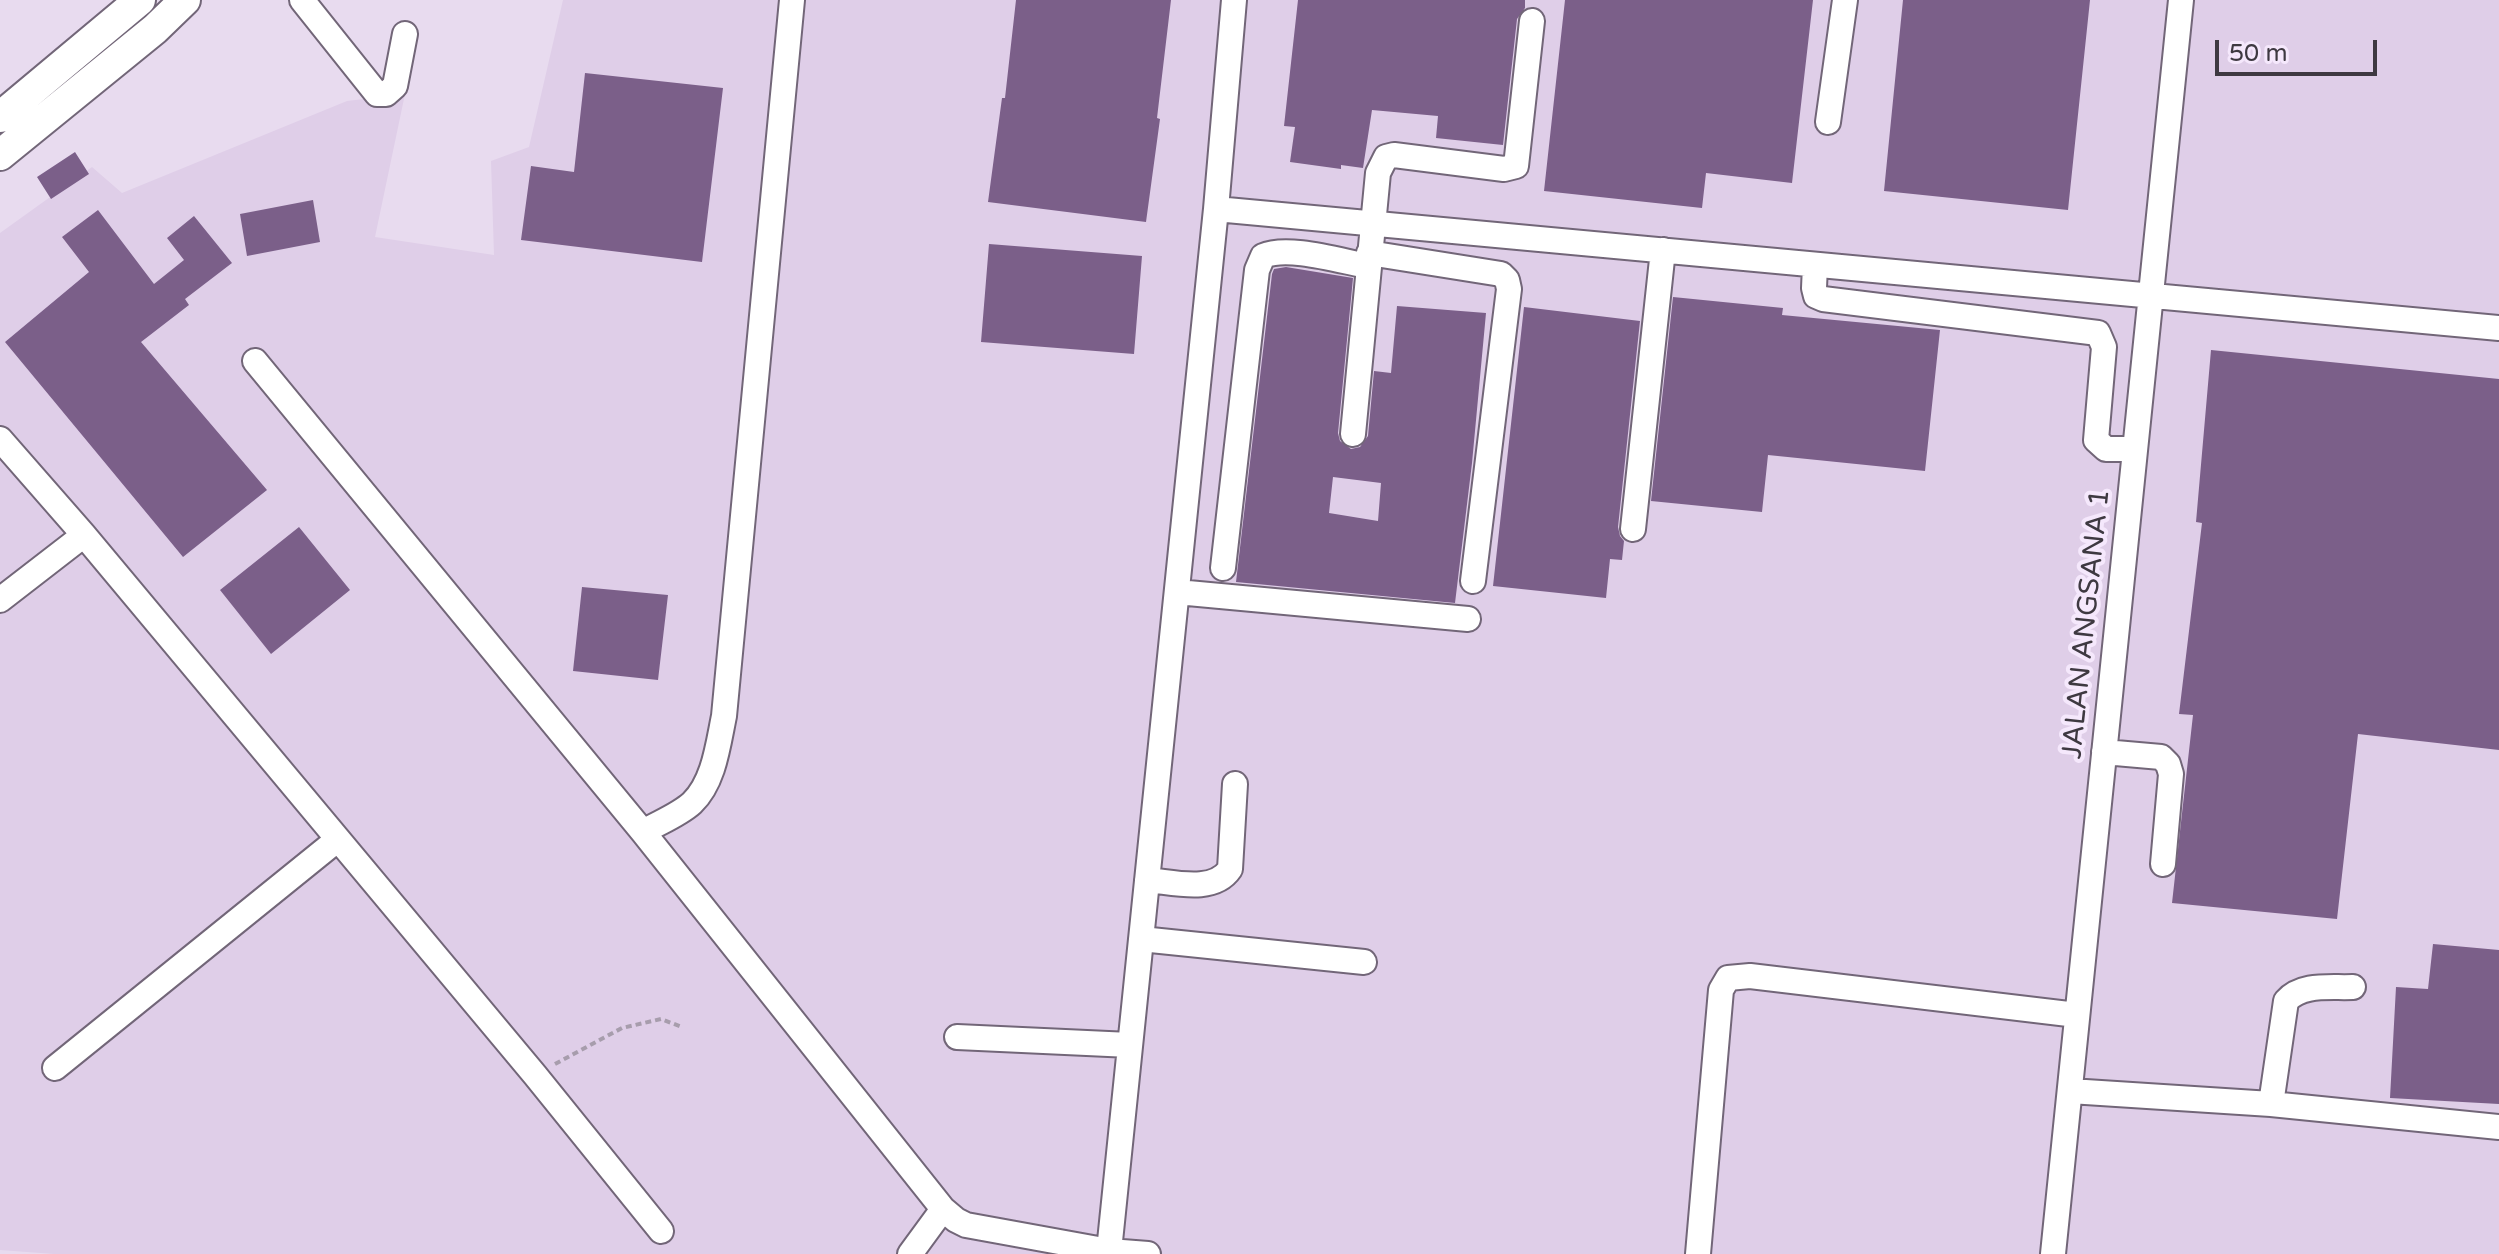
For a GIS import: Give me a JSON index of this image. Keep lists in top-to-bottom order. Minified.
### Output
{"streets":{"street":["JALAN ANGSANA 1"]},"scale_bar":"50 m"}
